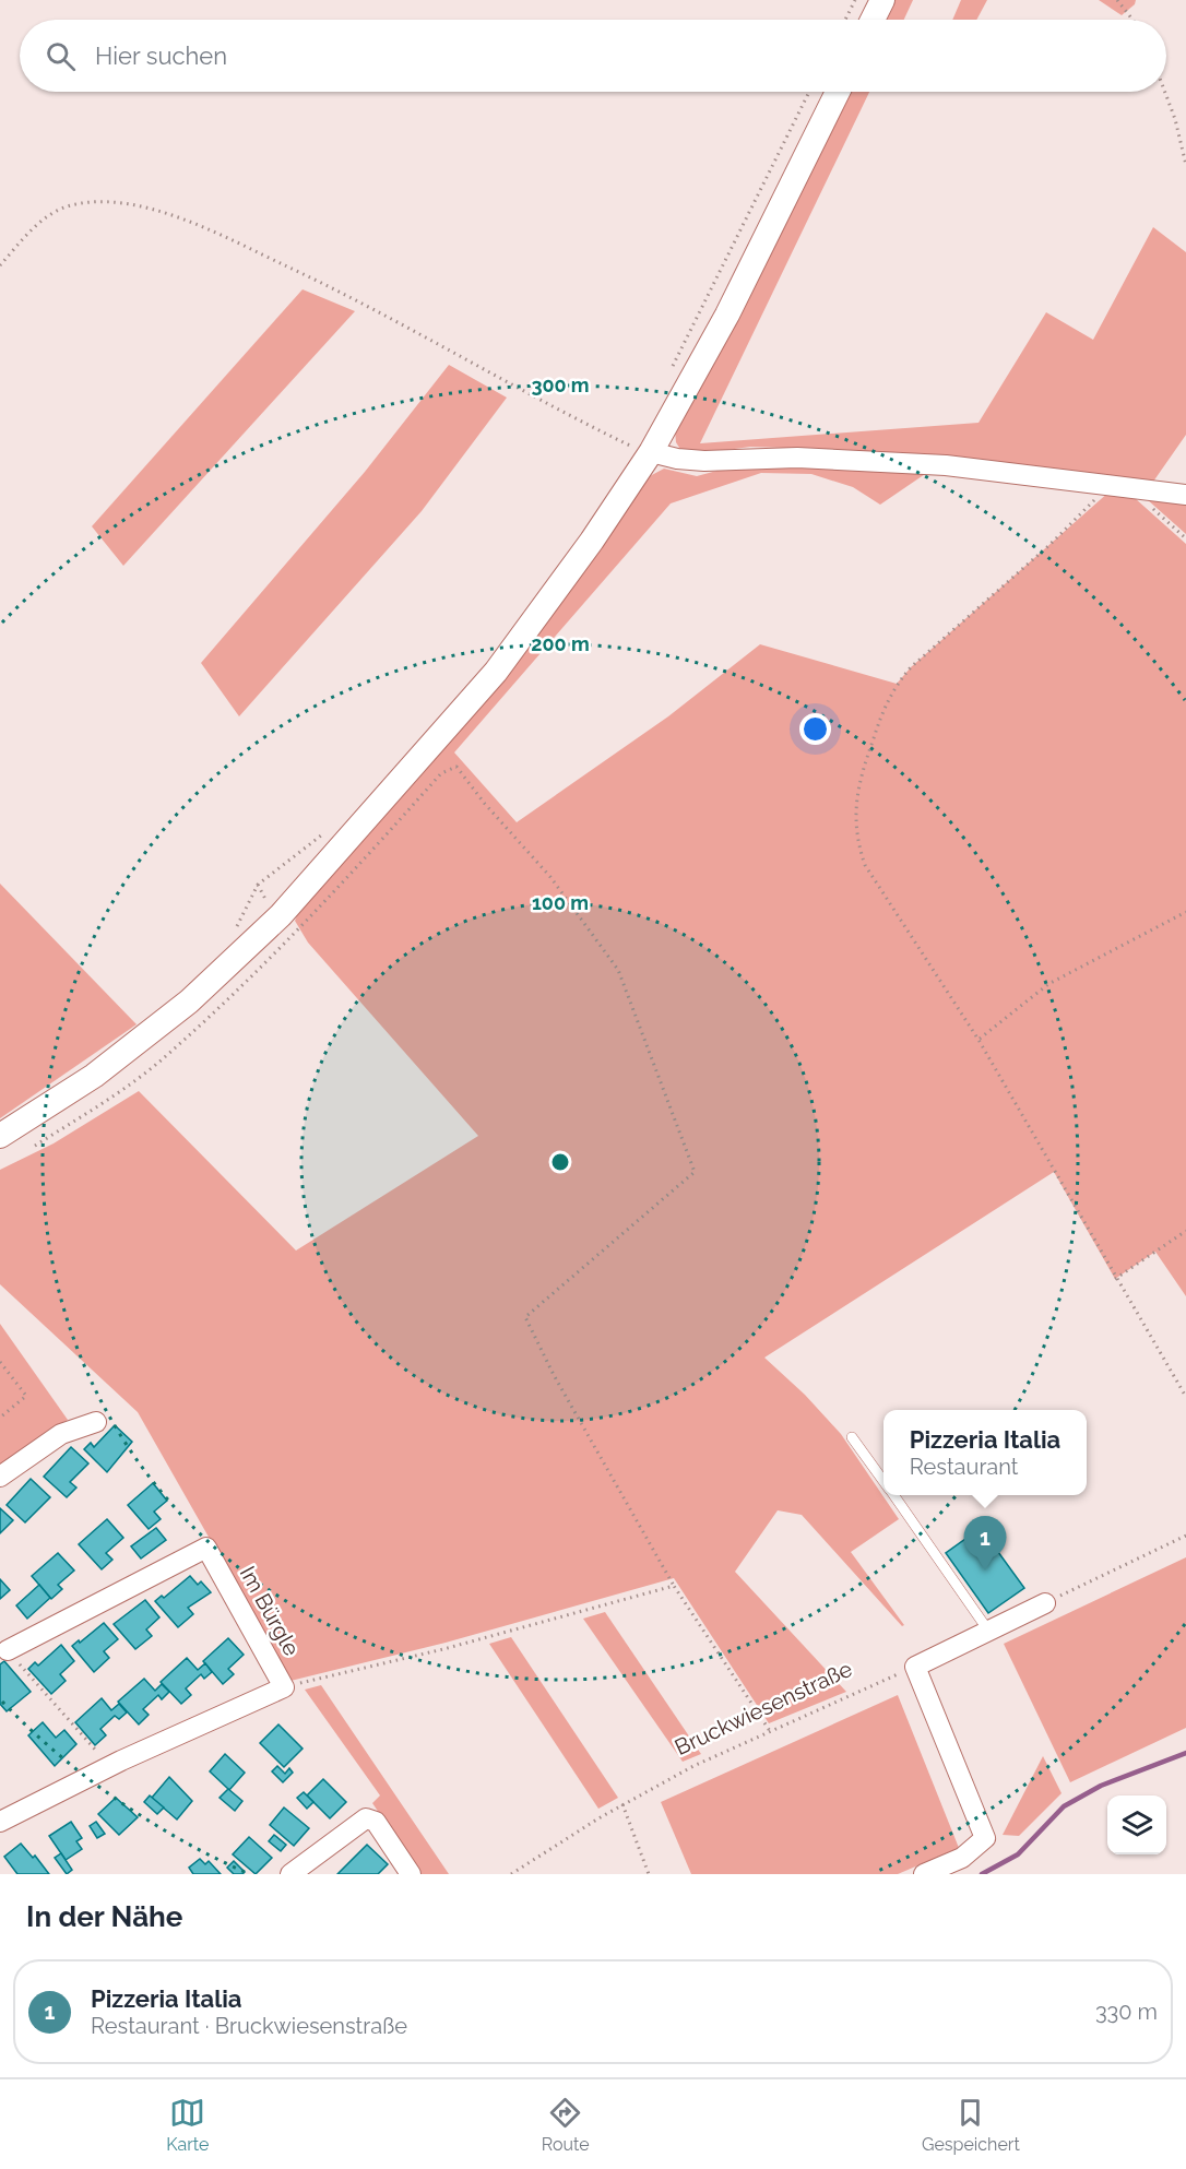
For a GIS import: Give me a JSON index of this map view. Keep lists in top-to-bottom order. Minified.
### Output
{"streets":{"street":["Im Bürgle"],"path":["Bruckwiesenstraße"]},"page":{"search":"Hier suchen","popup":["Pizzeria Italia","Restaurant"],"pins":"1","heading":"In der Nähe","list":[{"mark":"1","name":"Pizzeria Italia","note":"Restaurant · Bruckwiesenstraße","value":"330 m"}],"nav":["Karte","Route","Gespeichert"]},"rings":["300 m","200 m","100 m"]}
